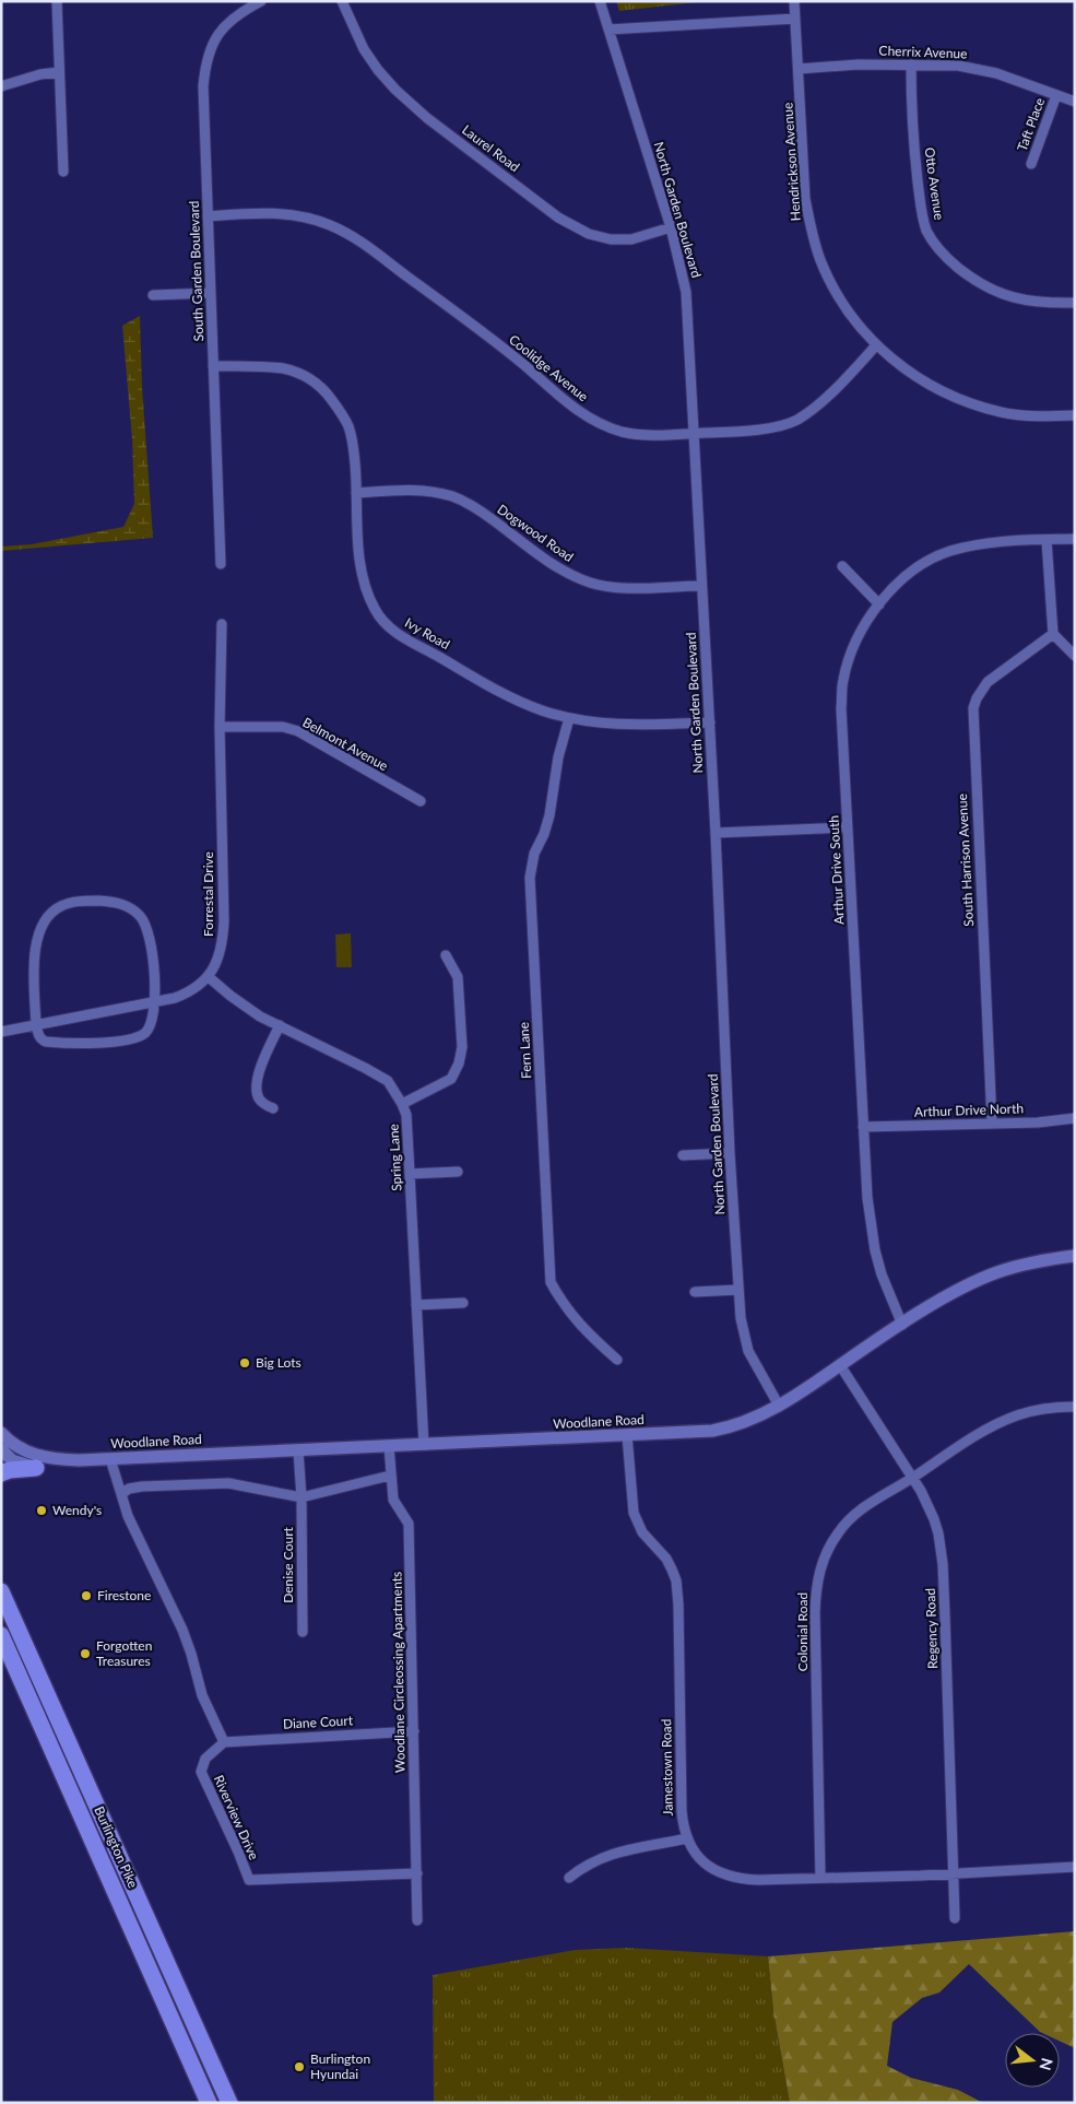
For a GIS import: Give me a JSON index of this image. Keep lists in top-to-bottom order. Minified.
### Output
{"streets":{"highway":["Burlington Pike"],"street":["Cherrix Avenue","Taft Place","Laurel Road","Hendrickson Avenue","Otto Avenue","North Garden Boulevard","South Garden Boulevard","Coolidge Avenue","Dogwood Road","Ivy Road","Belmont Avenue","South Harrison Avenue","Arthur Drive South","Forrestal Drive","Fern Lane","Arthur Drive North","Spring Lane","Woodlane Road","Denise Court","Regency Road","Colonial Road","Woodlane Circleossing Apartments","Diane Court","Jamestown Road","Riverview Drive"]},"crossings":[["Cherrix Avenue","Taft Place"],["Cherrix Avenue","Hendrickson Avenue"],["Cherrix Avenue","Otto Avenue"],["Laurel Road","North Garden Boulevard"],["Hendrickson Avenue","Coolidge Avenue"],["North Garden Boulevard","Coolidge Avenue"],["North Garden Boulevard","Dogwood Road"],["North Garden Boulevard","Ivy Road"],["North Garden Boulevard","Woodlane Road"],["South Garden Boulevard","Coolidge Avenue"],["South Garden Boulevard","Ivy Road"],["Dogwood Road","Ivy Road"],["Ivy Road","Fern Lane"],["Belmont Avenue","Forrestal Drive"],["South Harrison Avenue","Arthur Drive North"],["Arthur Drive South","Arthur Drive North"],["Arthur Drive South","Woodlane Road"],["Forrestal Drive","Spring Lane"],["Spring Lane","Woodlane Road"],["Woodlane Road","Denise Court"],["Woodlane Road","Regency Road"],["Woodlane Road","Woodlane Circleossing Apartments"],["Woodlane Road","Jamestown Road"],["Regency Road","Colonial Road"],["Regency Road","Jamestown Road"],["Colonial Road","Jamestown Road"],["Woodlane Circleossing Apartments","Diane Court"],["Woodlane Circleossing Apartments","Riverview Drive"],["Diane Court","Riverview Drive"]],"places":["Big Lots","Wendy's","Firestone","Forgotten Treasures","Burlington Hyundai"],"north":"right"}
